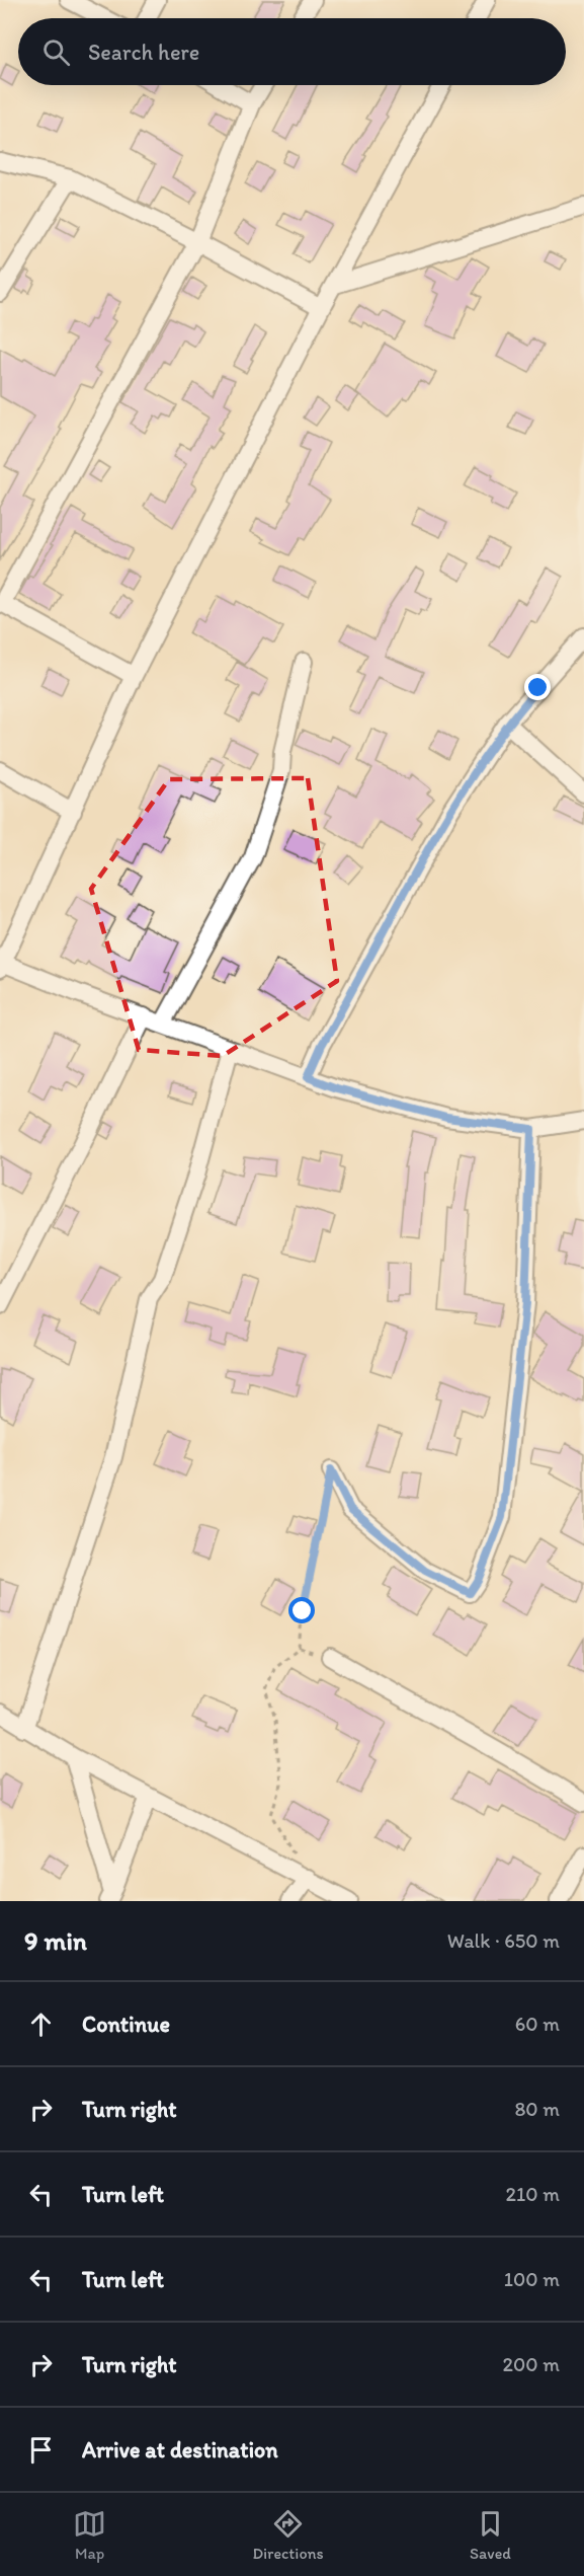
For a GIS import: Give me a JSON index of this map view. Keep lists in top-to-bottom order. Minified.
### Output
{"page":{"search":"Search here","heading":["9 min","Walk · 650 m"],"list":[["Continue","60 m"],["Turn right","80 m"],["Turn left","210 m"],["Turn left","100 m"],["Turn right","200 m"],"Arrive at destination"],"nav":["Map","Directions","Saved"]}}
